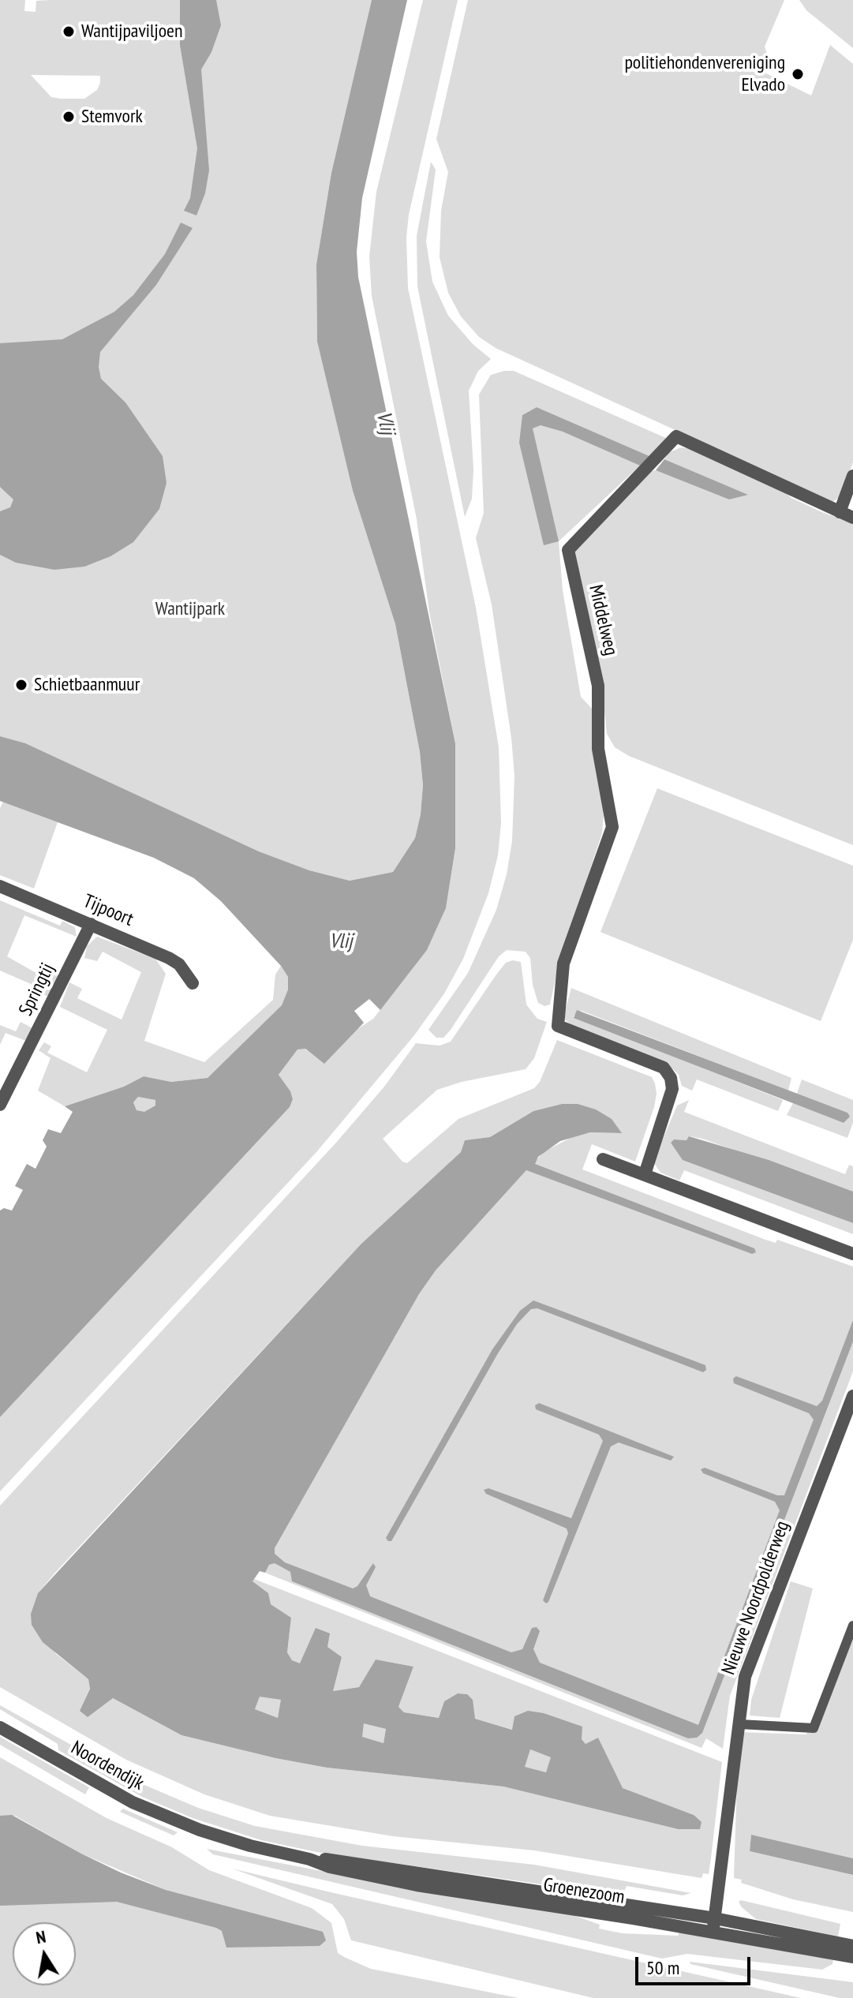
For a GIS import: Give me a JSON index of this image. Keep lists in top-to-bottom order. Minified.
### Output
{"streets":{"street":["Middelweg","Tijpoort","Springtij","Nieuwe Noordpolderweg","Noordendijk","Groenezoom"]},"crossings":[["Tijpoort","Springtij"],["Nieuwe Noordpolderweg","Groenezoom"],["Noordendijk","Groenezoom"]],"water":["Vlij"],"parks":["Wantijpark"],"places":["Wantijpaviljoen","politiehondenvereniging Elvado","Stemvork","Schietbaanmuur"],"scale_bar":"50 m","north":"top"}
